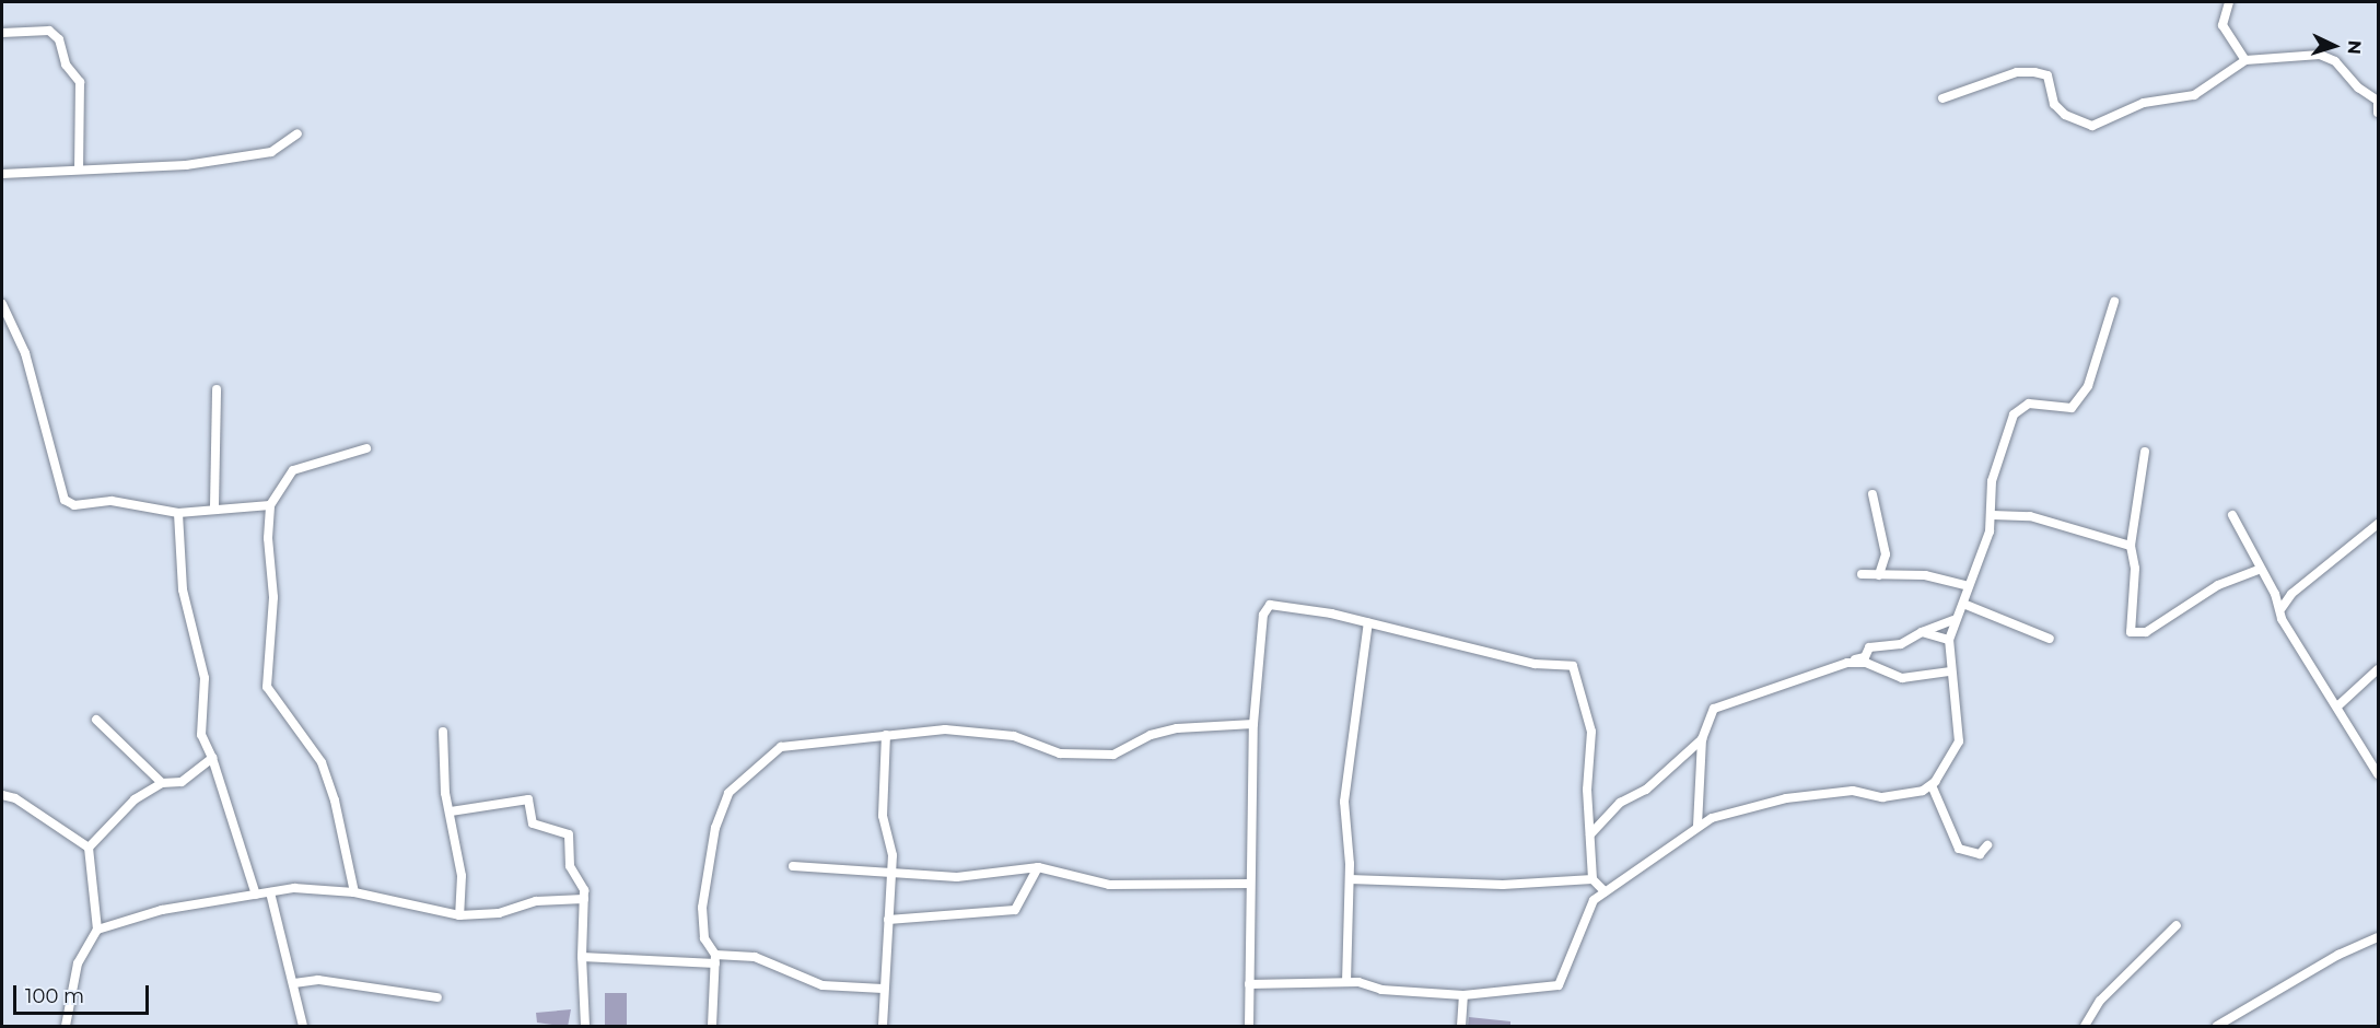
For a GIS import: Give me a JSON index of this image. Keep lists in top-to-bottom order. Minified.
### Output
{"scale_bar":"100 m","north":"right"}
